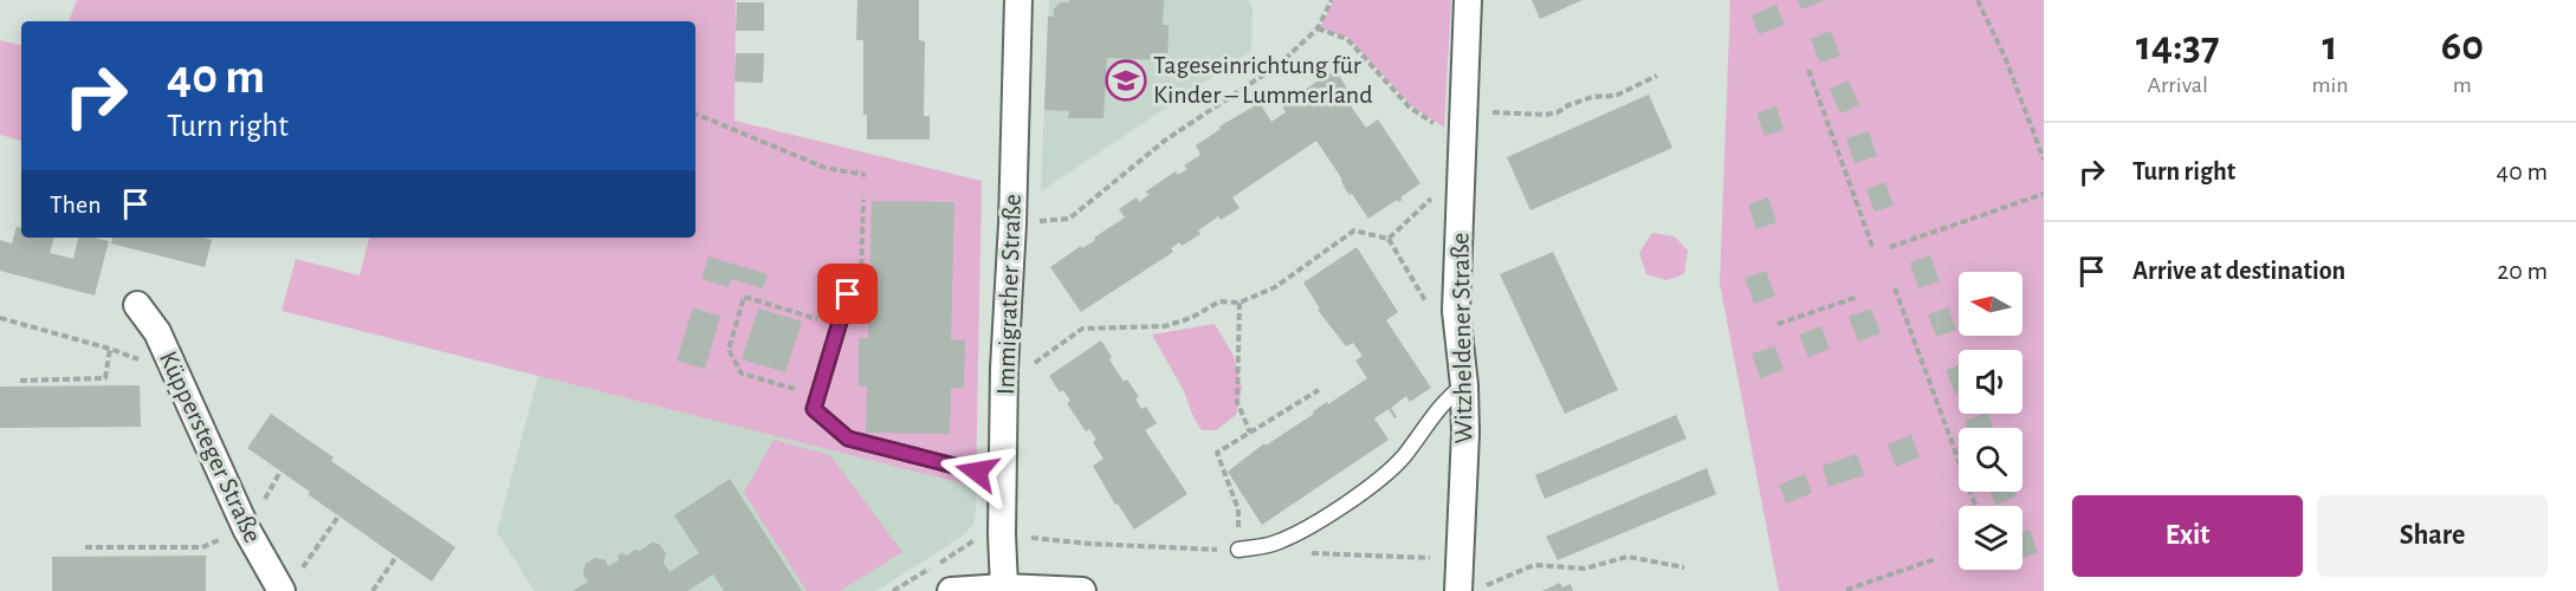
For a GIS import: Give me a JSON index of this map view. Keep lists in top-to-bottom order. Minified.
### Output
{"streets":{"street":["Immigrather Straße","Witzheldener Straße","Küppersteger Straße"]},"places":{"school or university":["Tageseinrichtung für Kinder – Lummerland"]},"north":"left","page":{"eta":["14:37","Arrival","1","min","60","m"],"turn":["40 m","Turn right"],"list":[{"name":"Turn right","value":"40 m"},{"name":"Arrive at destination","value":"20 m"}],"then":"Then","buttons":["Exit","Share"]}}
